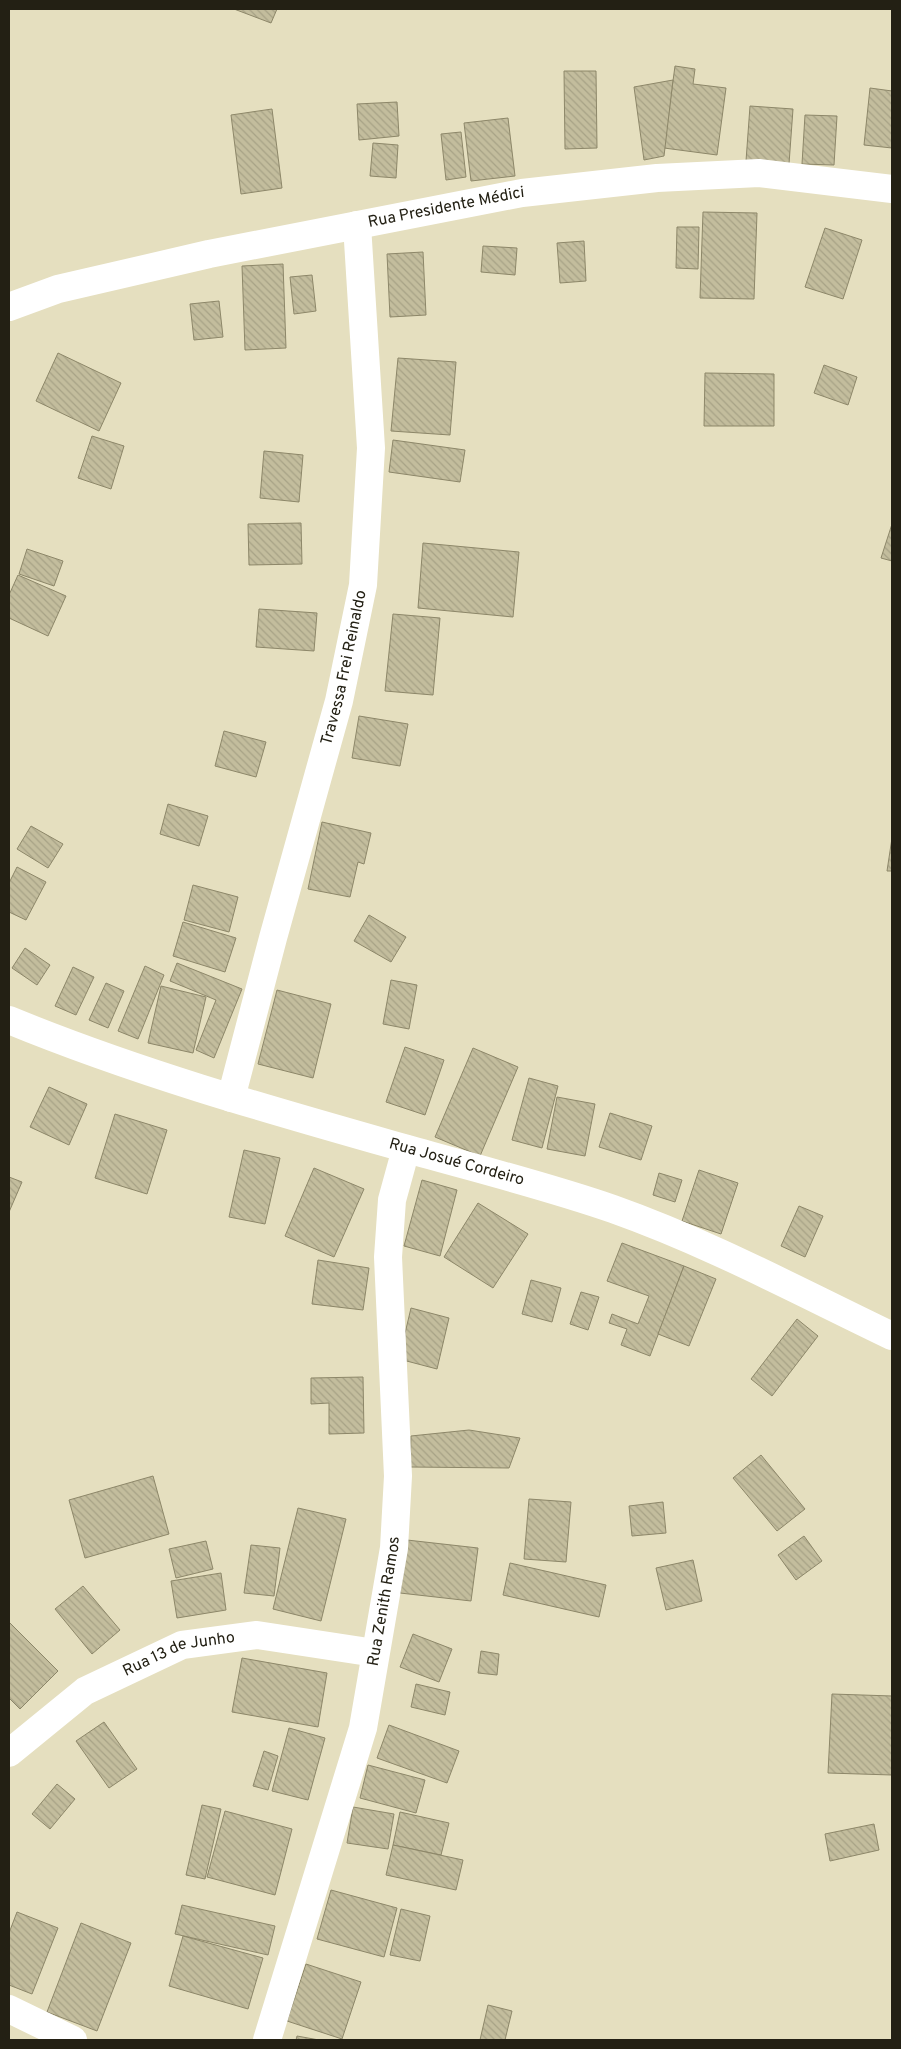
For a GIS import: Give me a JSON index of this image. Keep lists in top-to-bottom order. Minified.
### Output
{"streets":{"street":["Rua Presidente Médici","Travessa Frei Reinaldo","Rua Josué Cordeiro","Rua Zenith Ramos","Rua 13 de Junho"]},"crossings":[["Rua Presidente Médici","Travessa Frei Reinaldo"],["Travessa Frei Reinaldo","Rua Josué Cordeiro"],["Rua Josué Cordeiro","Rua Zenith Ramos"],["Rua Zenith Ramos","Rua 13 de Junho"]]}
